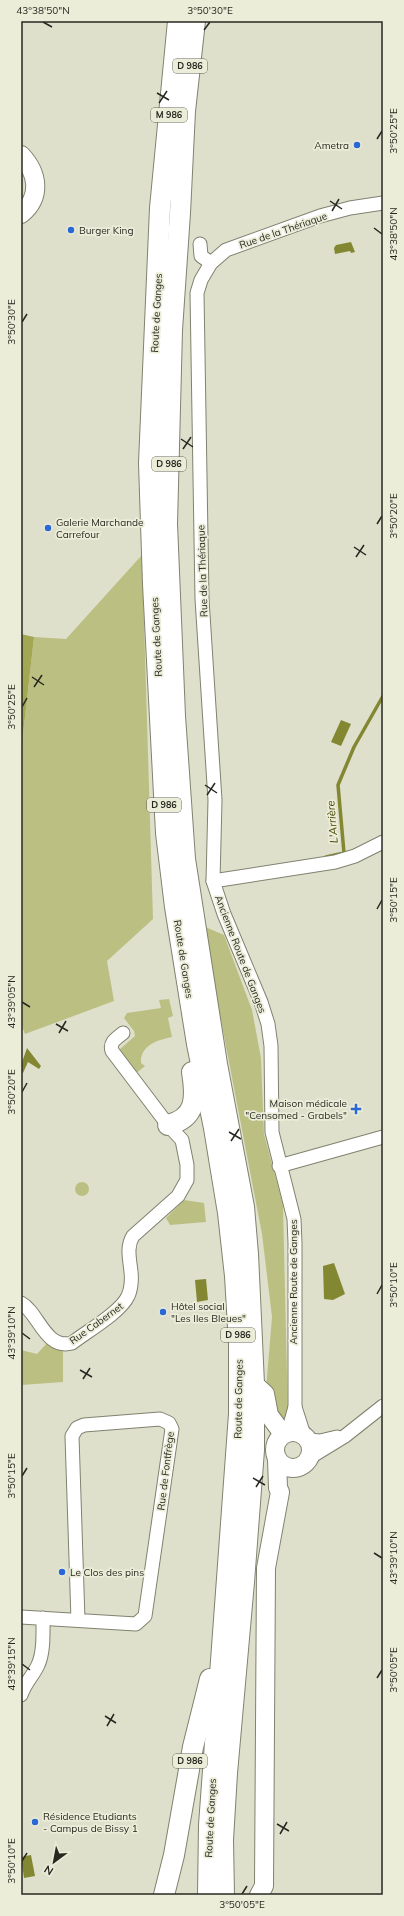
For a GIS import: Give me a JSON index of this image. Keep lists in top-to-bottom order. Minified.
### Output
{"streets":{"main road":["D 986","M 986","Route de Ganges"],"street":["Rue de la Thériaque","Ancienne Route de Ganges","Rue Cabernet","Rue de Fontfrège"]},"crossings":[["D 986","Route de Ganges"],["Rue de la Thériaque","Ancienne Route de Ganges"]],"water":["L'Arrière"],"places":{"other":["Ametra","Burger King","Galerie Marchande Carrefour","Hôtel social \"Les Iles Bleues\"","Le Clos des pins","Résidence Etudiants - Campus de Bissy 1"],"health":["Maison médicale \"Censomed - Grabels\""]},"north":"bottom left","coordinates":["43°38'50\"N","3°50'30\"E","3°50'25\"E","3°50'20\"E","3°50'15\"E","43°39'05\"N","3°50'10\"E","43°39'10\"N","43°39'15\"N","3°50'05\"E"]}
